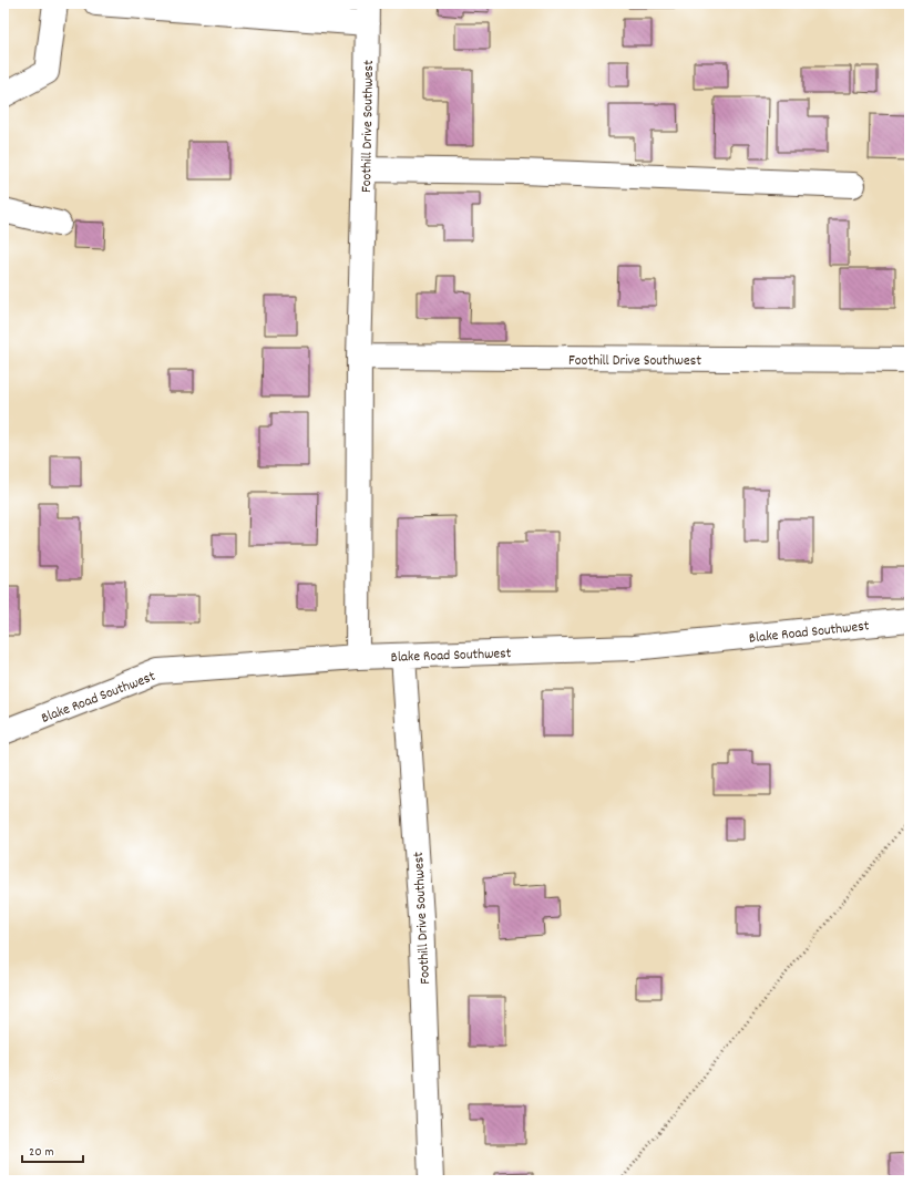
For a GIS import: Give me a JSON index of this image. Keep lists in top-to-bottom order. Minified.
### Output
{"streets":{"street":["Foothill Drive Southwest","Blake Road Southwest"]},"crossings":[["Foothill Drive Southwest","Blake Road Southwest"]],"scale_bar":"20 m"}
